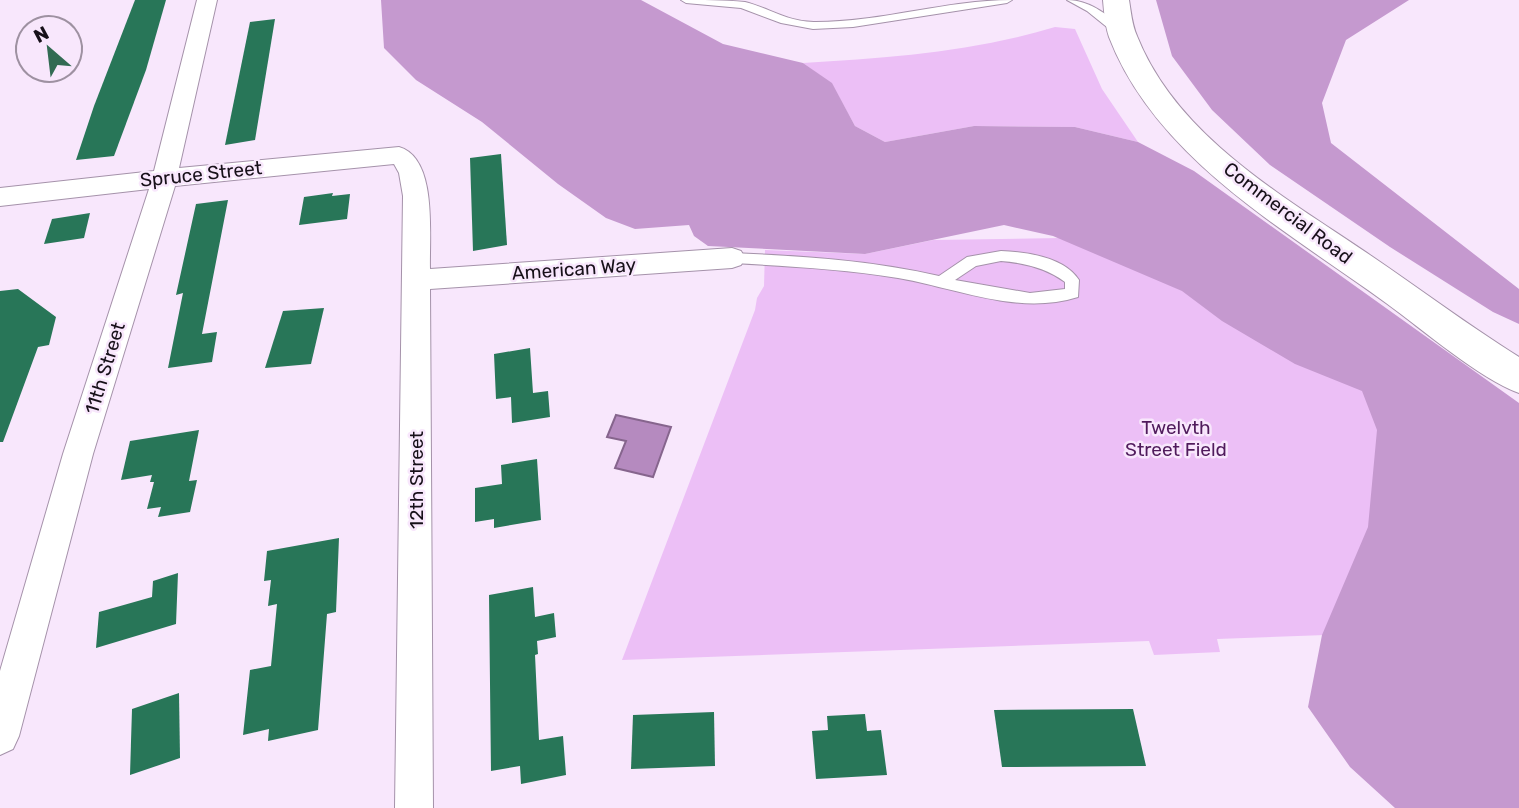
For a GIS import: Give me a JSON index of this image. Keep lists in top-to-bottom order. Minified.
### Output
{"streets":{"street":["Spruce Street","Commercial Road","American Way","11th Street","12th Street"]},"crossings":[["Spruce Street","11th Street"],["Spruce Street","12th Street"],["American Way","12th Street"]],"parks":["Twelvth Street Field"],"north":"top left"}
